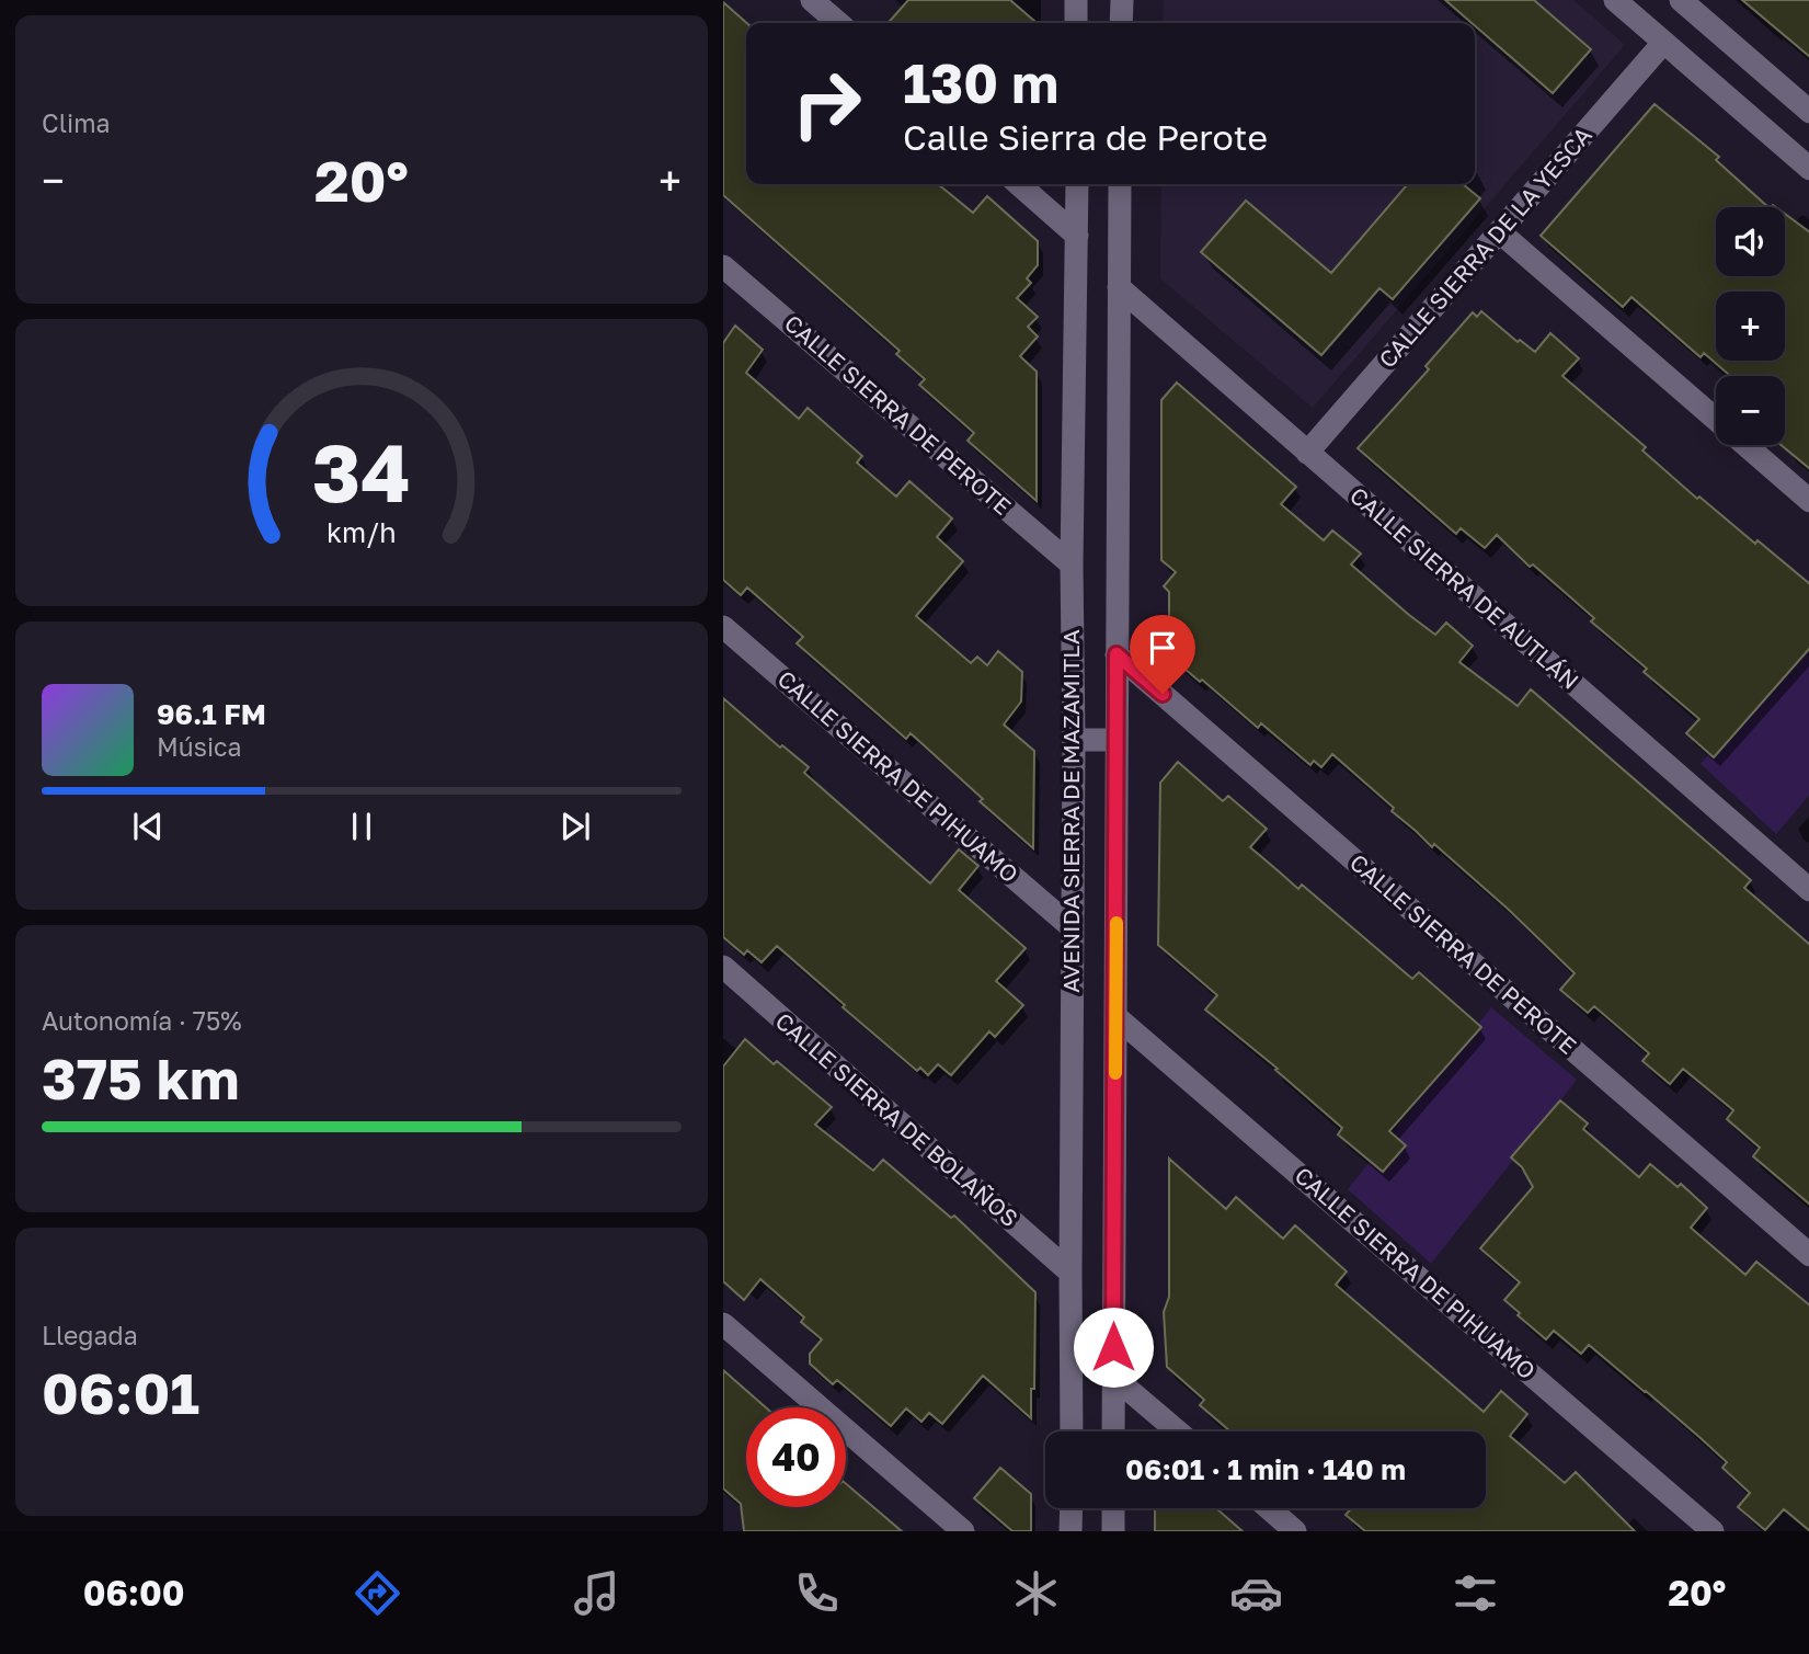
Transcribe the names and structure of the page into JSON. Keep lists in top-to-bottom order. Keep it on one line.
{"streets":{"street":["CALLE SIERRA DE LA YESCA","CALLE SIERRA DE PEROTE","CALLE SIERRA DE AUTLÁN","CALLE SIERRA DE PIHUAMO","AVENIDA SIERRA DE MAZAMITLA","CALLE SIERRA DE BOLAÑOS"]},"crossings":[["CALLE SIERRA DE LA YESCA","CALLE SIERRA DE AUTLÁN"],["CALLE SIERRA DE PEROTE","AVENIDA SIERRA DE MAZAMITLA"],["CALLE SIERRA DE AUTLÁN","AVENIDA SIERRA DE MAZAMITLA"],["CALLE SIERRA DE PIHUAMO","AVENIDA SIERRA DE MAZAMITLA"],["AVENIDA SIERRA DE MAZAMITLA","CALLE SIERRA DE BOLAÑOS"]],"page":{"tile":["Clima",["Autonomía · 75%","375 km"],["Llegada","06:01"]],"turn":["130 m","Calle Sierra de Perote"],"heat":["−","20°","+"],"map_buttons":["+","−"],"song":["96.1 FM","Música"],"limit":"40","trip":"06:01 · 1 min · 140 m","tabs":["06:00","20°"],"gauge":["34","km/h"]}}
